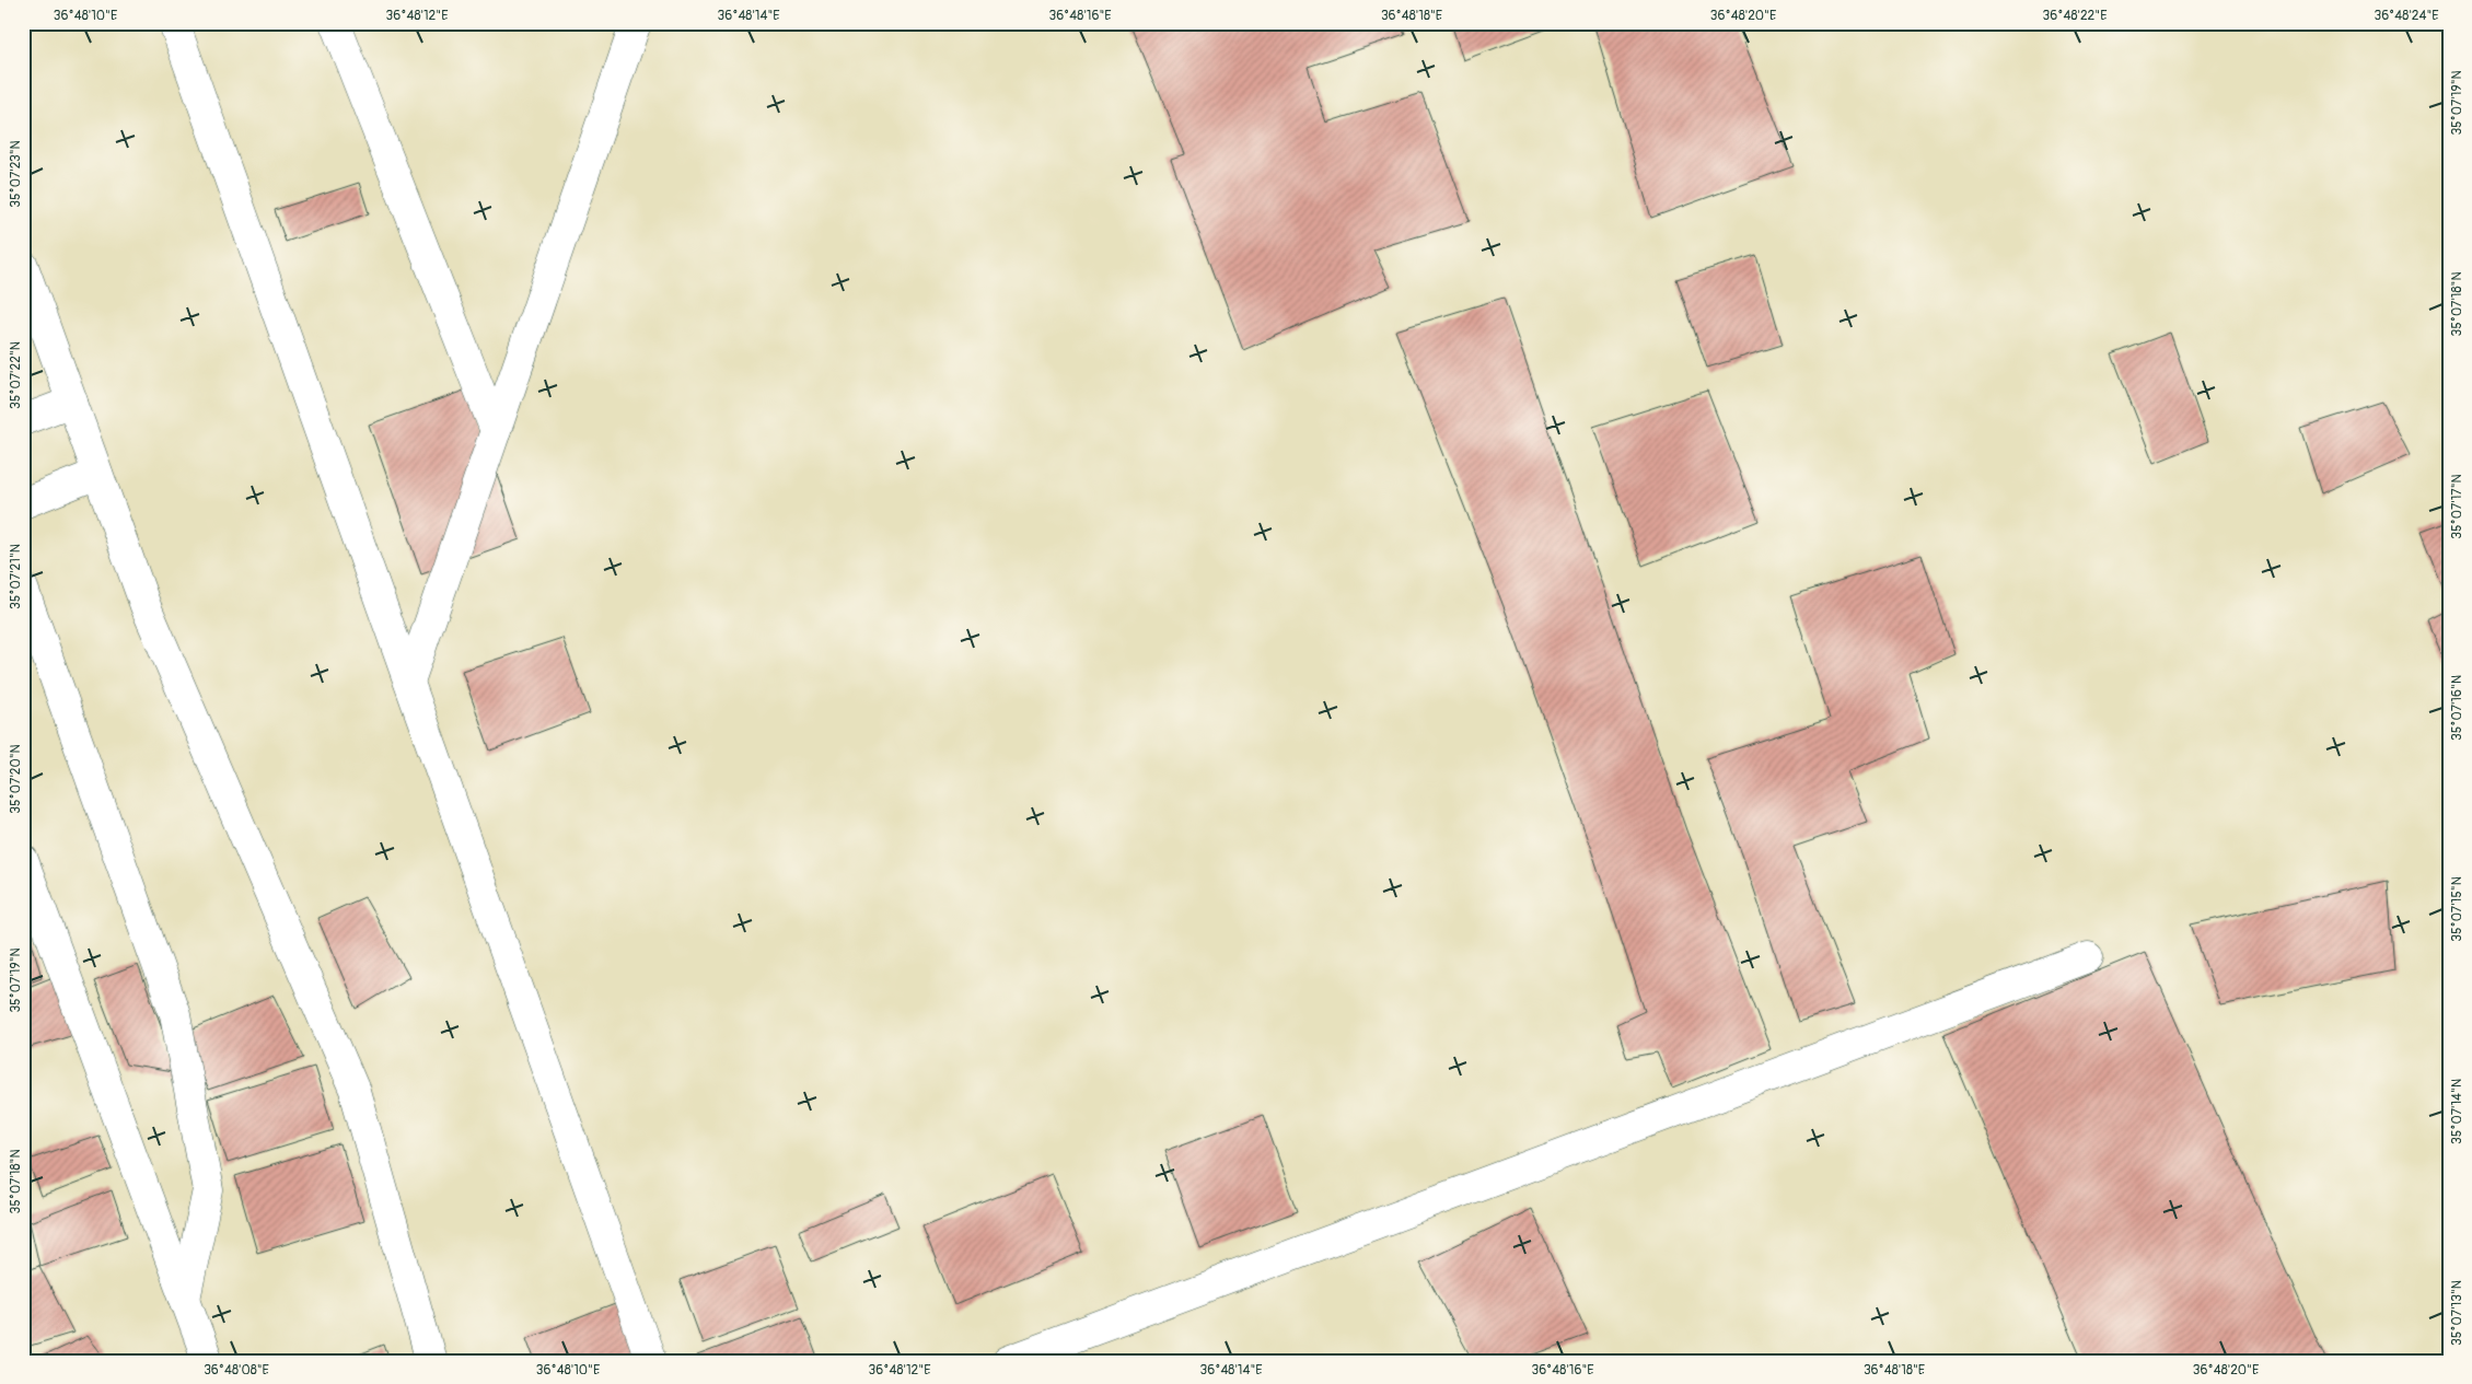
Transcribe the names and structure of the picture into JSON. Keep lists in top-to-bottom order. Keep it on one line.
{"coordinates":["36°48'10\"E","36°48'12\"E","36°48'14\"E","36°48'16\"E","36°48'18\"E","36°48'20\"E","36°48'22\"E","36°48'24\"E","35°07'19\"N","35°07'23\"N","35°07'18\"N","35°07'22\"N","35°07'17\"N","35°07'21\"N","35°07'16\"N","35°07'20\"N","35°07'15\"N","35°07'14\"N","35°07'13\"N","36°48'08\"E"]}
